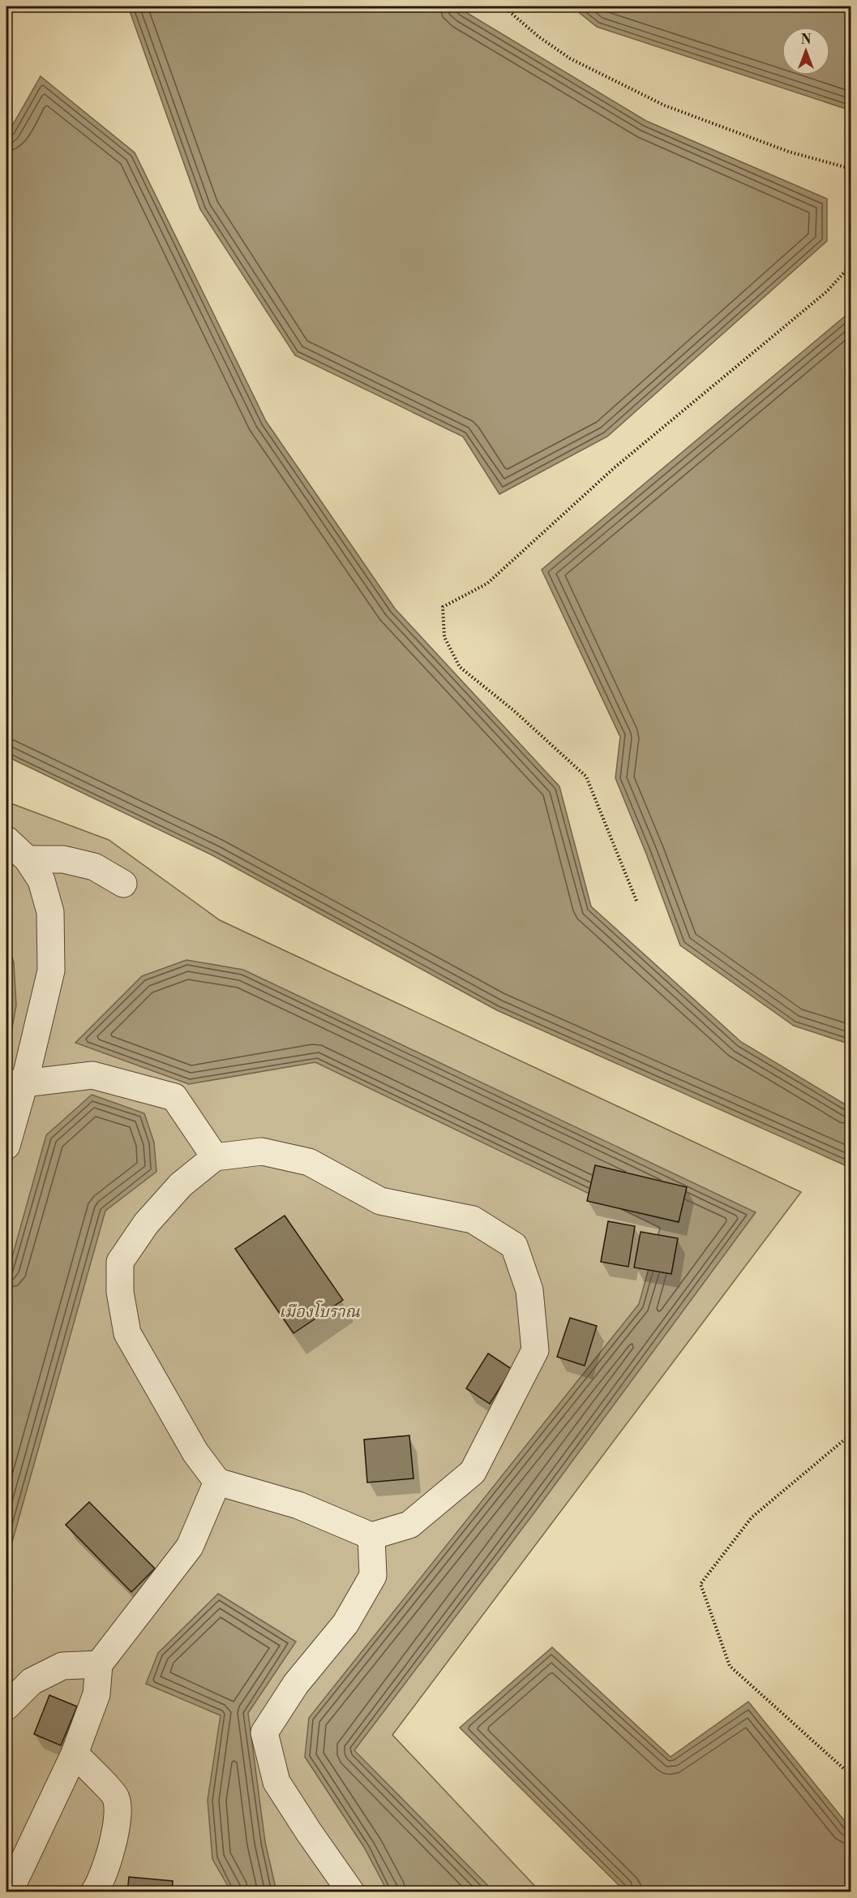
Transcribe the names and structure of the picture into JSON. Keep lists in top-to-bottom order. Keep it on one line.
{"parks":["เมืองโบราณ"],"north":"top"}
